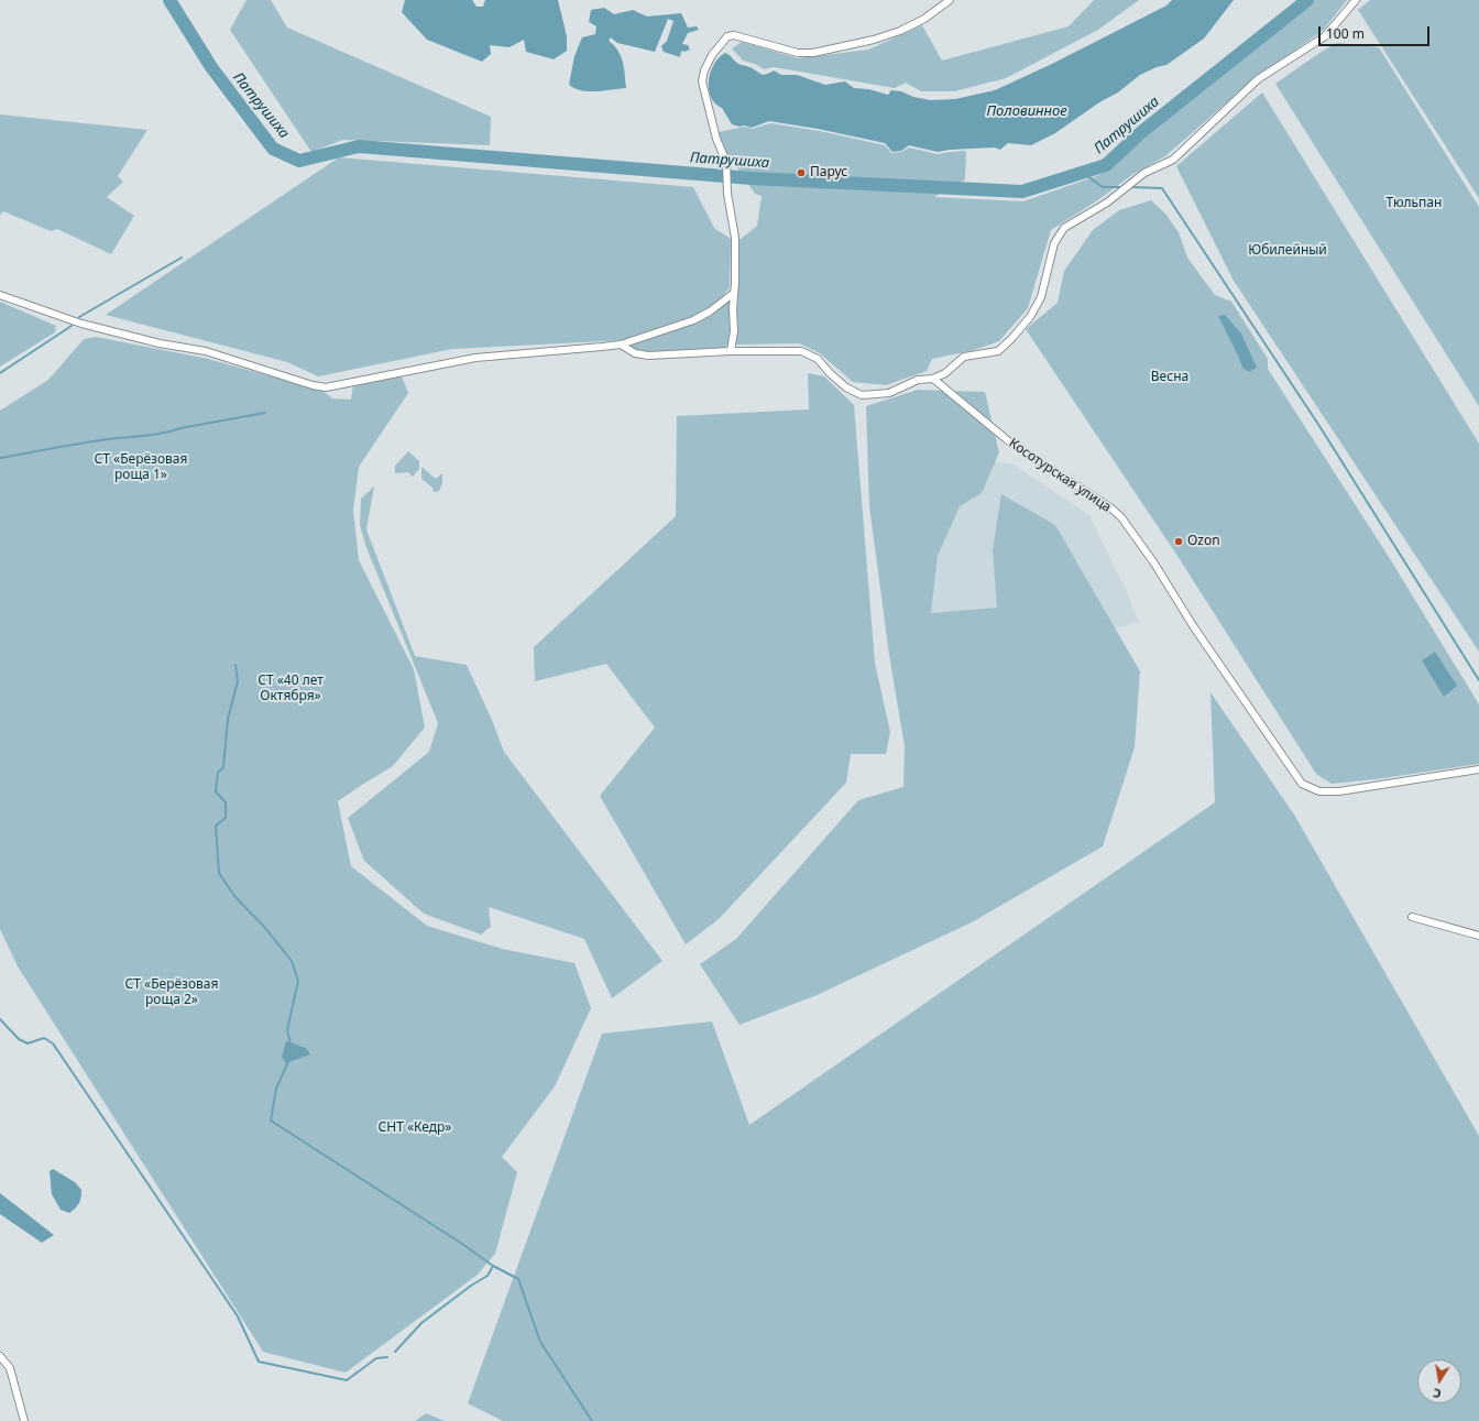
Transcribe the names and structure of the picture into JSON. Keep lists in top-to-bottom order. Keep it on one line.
{"streets":{"street":["Косотурская улица"]},"water":["Патрушиха","Половинное"],"parks":["Тюльпан","Юбилейный","Весна","СТ «Берёзовая роща 1»","СТ «40 лет Октября»","СТ «Берёзовая роща 2»","СНТ «Кедр»"],"places":["Парус","Ozon"],"scale_bar":"100 m","north":"bottom"}
